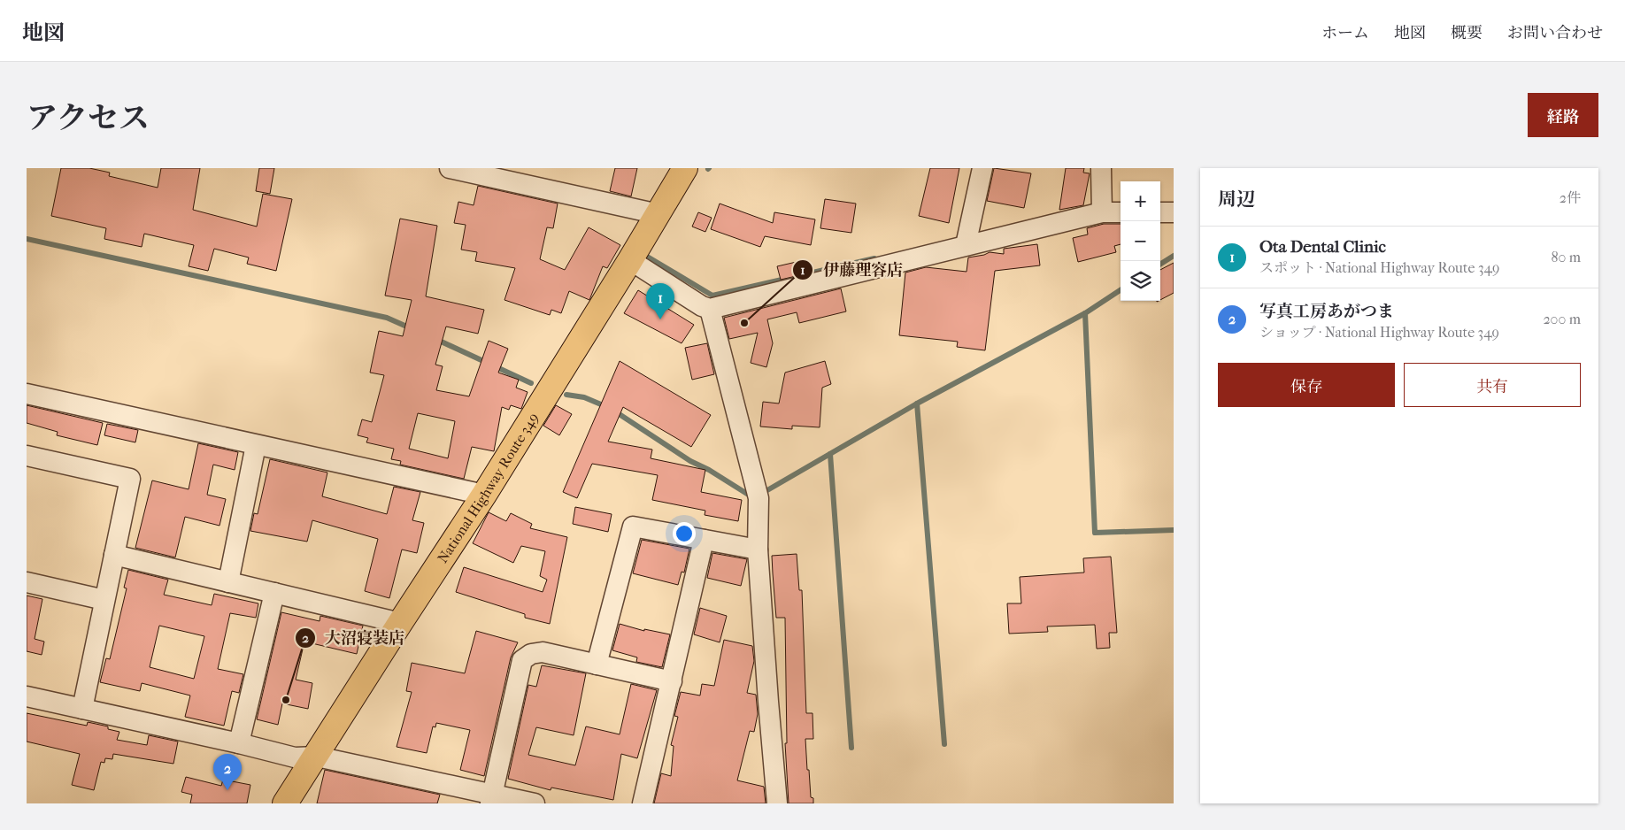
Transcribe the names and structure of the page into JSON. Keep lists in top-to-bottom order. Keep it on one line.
{"streets":{"highway":["National Highway Route 349"]},"places":["伊藤理容店","大沼寝装店"],"page":{"header":"地図","nav":["ホーム","地図","概要","お問い合わせ"],"title":"アクセス","buttons":["経路",["保存","共有"]],"heading":["周辺","2件"],"map_buttons":["+","−"],"list":[{"mark":"1","name":"Ota Dental Clinic","note":"スポット · National Highway Route 349","value":"80 m"},{"mark":"2","name":"写真工房あがつま","note":"ショップ · National Highway Route 349","value":"200 m"}],"pins":["1","2"]}}
